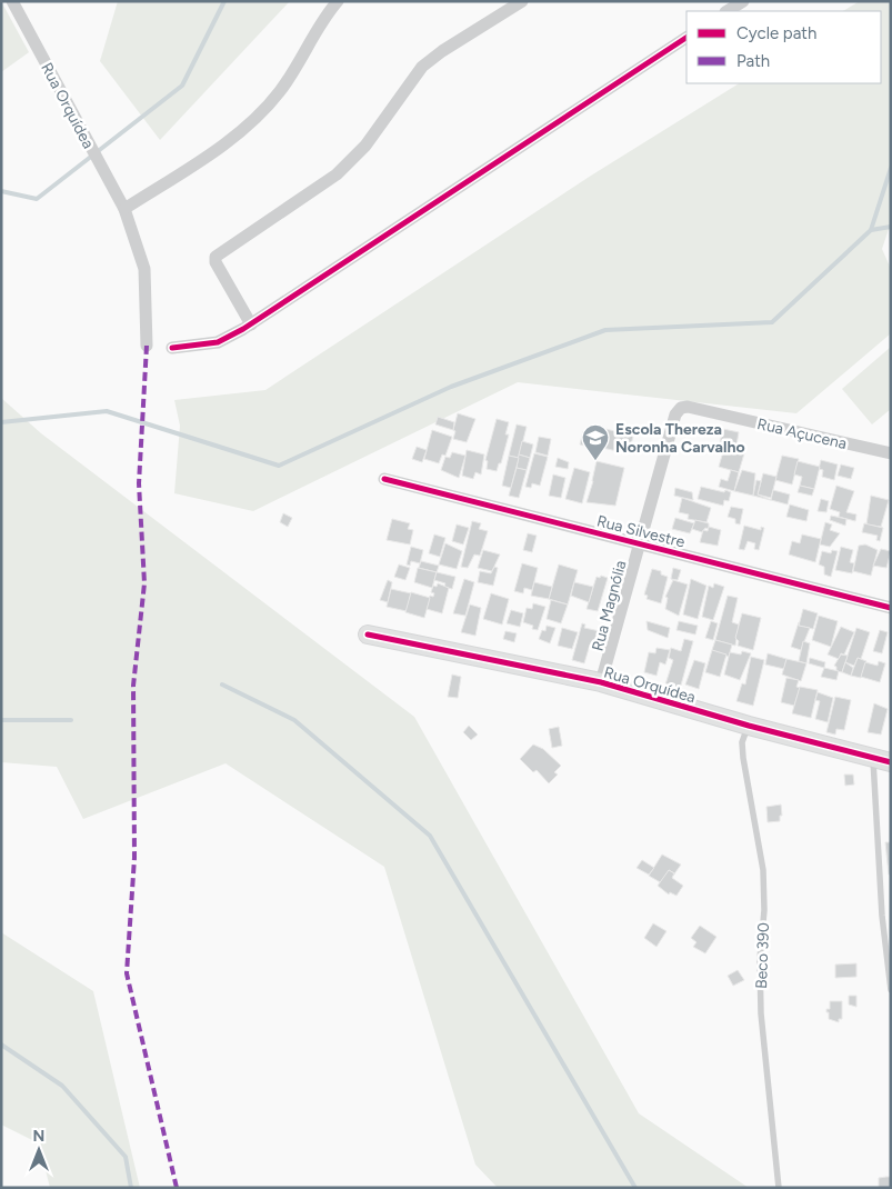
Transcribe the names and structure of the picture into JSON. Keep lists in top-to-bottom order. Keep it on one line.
{"streets":{"street":["Rua Orquídea","Rua Açucena","Rua Silvestre","Rua Magnólia"],"lane":["Beco 390"]},"crossings":[["Rua Orquídea","Rua Magnólia"],["Rua Orquídea","Beco 390"],["Rua Açucena","Rua Magnólia"],["Rua Silvestre","Rua Magnólia"]],"places":{"school or university":["Escola Thereza Noronha Carvalho"]},"legend":["Cycle path","Path"],"north":"top"}
